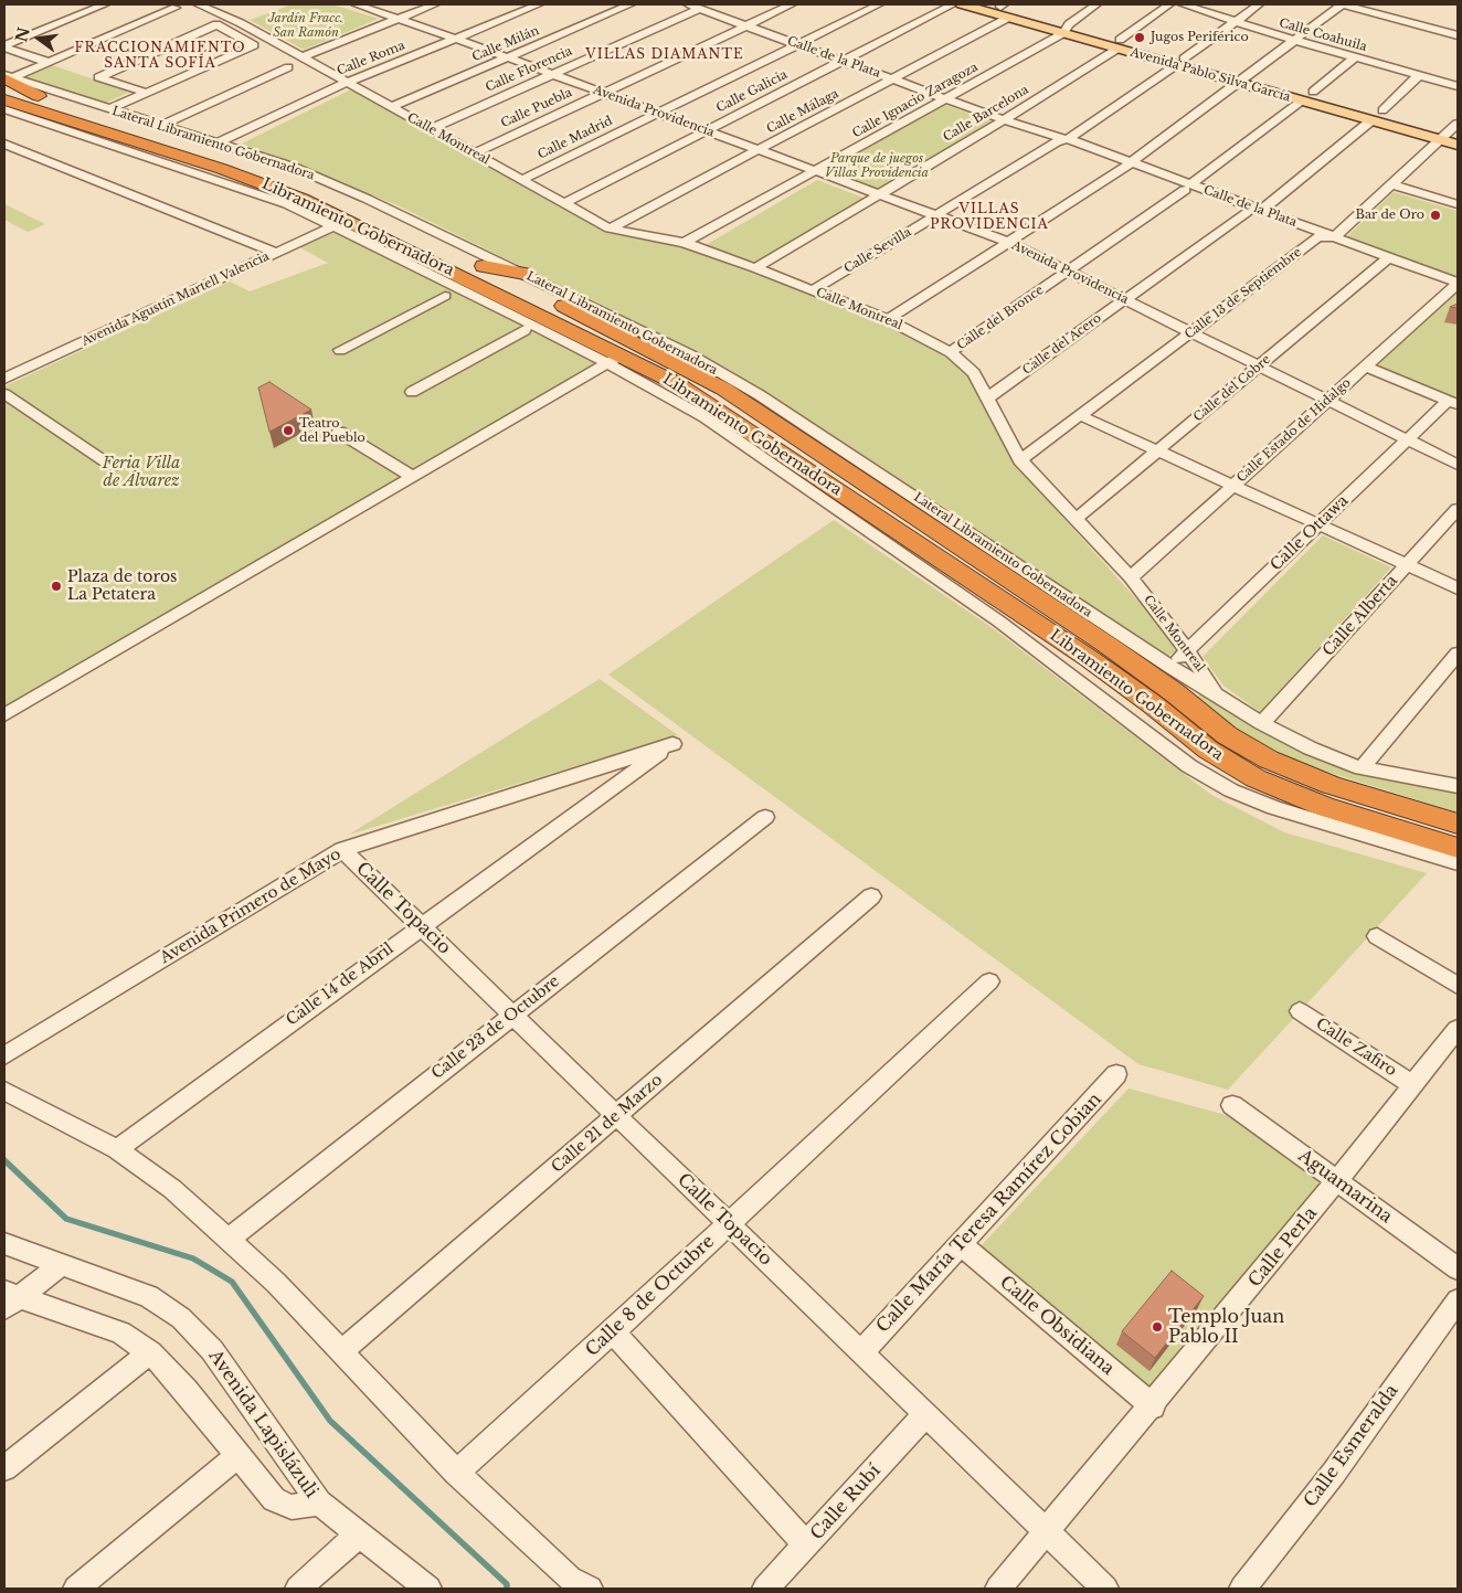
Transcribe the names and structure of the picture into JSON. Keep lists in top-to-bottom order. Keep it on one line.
{"streets":{"highway":["Libramiento Gobernadora"],"main road":["Avenida Pablo Silva García"],"street":["Calle Coahuila","Calle Milán","Calle de la Plata","Calle Roma","Calle Florencia","Calle Galicia","Calle Ignacio Zaragoza","Calle Puebla","Avenida Providencia","Calle Málaga","Calle Barcelona","Calle Madrid","Calle Montreal","Lateral Libramiento Gobernadora","Calle Sevilla","Calle 13 de Septiembre","Avenida Agustín Martell Valencia","Calle del Bronce","Calle del Acero","Calle del Cobre","Calle Estado de Hidalgo","Calle Ottawa","Calle Alberta","Avenida Primero de Mayo","Calle Topacio","Calle 14 de Abril","Calle 23 de Octubre","Calle Zafiro","Calle 21 de Marzo","Aguamarina","Calle María Teresa Ramírez Cobian","Calle Perla","Calle 8 de Octubre","Calle Obsidiana","Avenida Lapislázuli","Calle Esmeralda","Calle Rubí"]},"crossings":[["Calle Coahuila","Calle Sevilla"],["Calle Coahuila","Calle del Bronce"],["Calle Milán","Avenida Providencia"],["Calle Milán","Calle Montreal"],["Calle de la Plata","Calle Florencia"],["Calle de la Plata","Calle Galicia"],["Calle de la Plata","Calle Ignacio Zaragoza"],["Calle de la Plata","Calle Puebla"],["Calle de la Plata","Calle Málaga"],["Calle de la Plata","Calle Barcelona"],["Calle de la Plata","Calle Madrid"],["Calle de la Plata","Calle Sevilla"],["Calle de la Plata","Calle 13 de Septiembre"],["Calle de la Plata","Calle del Bronce"],["Calle de la Plata","Calle del Acero"],["Calle de la Plata","Calle del Cobre"],["Calle de la Plata","Calle Estado de Hidalgo"],["Calle Roma","Avenida Providencia"],["Calle Roma","Calle Montreal"],["Calle Roma","Lateral Libramiento Gobernadora"],["Calle Florencia","Avenida Providencia"],["Calle Florencia","Calle Montreal"],["Avenida Pablo Silva García","Calle Ignacio Zaragoza"],["Avenida Pablo Silva García","Calle Málaga"],["Avenida Pablo Silva García","Calle Barcelona"],["Avenida Pablo Silva García","Calle Sevilla"],["Avenida Pablo Silva García","Calle del Bronce"],["Calle Galicia","Avenida Providencia"],["Calle Galicia","Calle Montreal"],["Calle Ignacio Zaragoza","Avenida Providencia"],["Calle Ignacio Zaragoza","Calle Montreal"],["Calle Puebla","Avenida Providencia"],["Calle Puebla","Calle Montreal"],["Avenida Providencia","Calle Málaga"],["Avenida Providencia","Calle Barcelona"],["Avenida Providencia","Calle Madrid"],["Avenida Providencia","Calle Sevilla"],["Avenida Providencia","Calle 13 de Septiembre"],["Avenida Providencia","Calle del Bronce"],["Avenida Providencia","Calle del Acero"],["Avenida Providencia","Calle del Cobre"],["Avenida Providencia","Calle Estado de Hidalgo"],["Avenida Providencia","Calle Ottawa"],["Calle Málaga","Calle Montreal"],["Calle Barcelona","Calle Montreal"],["Calle Madrid","Calle Montreal"],["Calle Montreal","Lateral Libramiento Gobernadora"],["Calle Montreal","Calle Sevilla"],["Calle Montreal","Calle 13 de Septiembre"],["Calle Montreal","Calle del Bronce"],["Calle Montreal","Calle del Acero"],["Calle Montreal","Calle del Cobre"],["Calle Montreal","Calle Estado de Hidalgo"],["Calle Montreal","Calle Ottawa"],["Calle Montreal","Calle Alberta"],["Lateral Libramiento Gobernadora","Libramiento Gobernadora"],["Lateral Libramiento Gobernadora","Calle Ottawa"],["Libramiento Gobernadora","Avenida Agustín Martell Valencia"],["Avenida Primero de Mayo","Calle Topacio"],["Avenida Primero de Mayo","Calle 14 de Abril"],["Calle Topacio","Calle 14 de Abril"],["Calle Topacio","Calle 23 de Octubre"],["Calle Topacio","Calle 21 de Marzo"],["Calle Topacio","Calle María Teresa Ramírez Cobian"],["Calle Topacio","Calle Perla"],["Calle Topacio","Calle 8 de Octubre"],["Calle Topacio","Calle Rubí"],["Calle Zafiro","Calle Perla"],["Aguamarina","Calle Perla"],["Calle María Teresa Ramírez Cobian","Calle Obsidiana"],["Calle Perla","Calle Obsidiana"]],"districts":["FRACCIONAMIENTO SANTA SOFÍA","VILLAS DIAMANTE","VILLAS PROVIDENCIA"],"parks":["Jardín Fracc. San Ramón","Parque de juegos Villas Providencia","Feria Villa de Álvarez"],"places":["Jugos Periférico","Bar de Oro","Teatro del Pueblo","Plaza de toros La Petatera","Templo Juan Pablo II"],"north":"left"}
